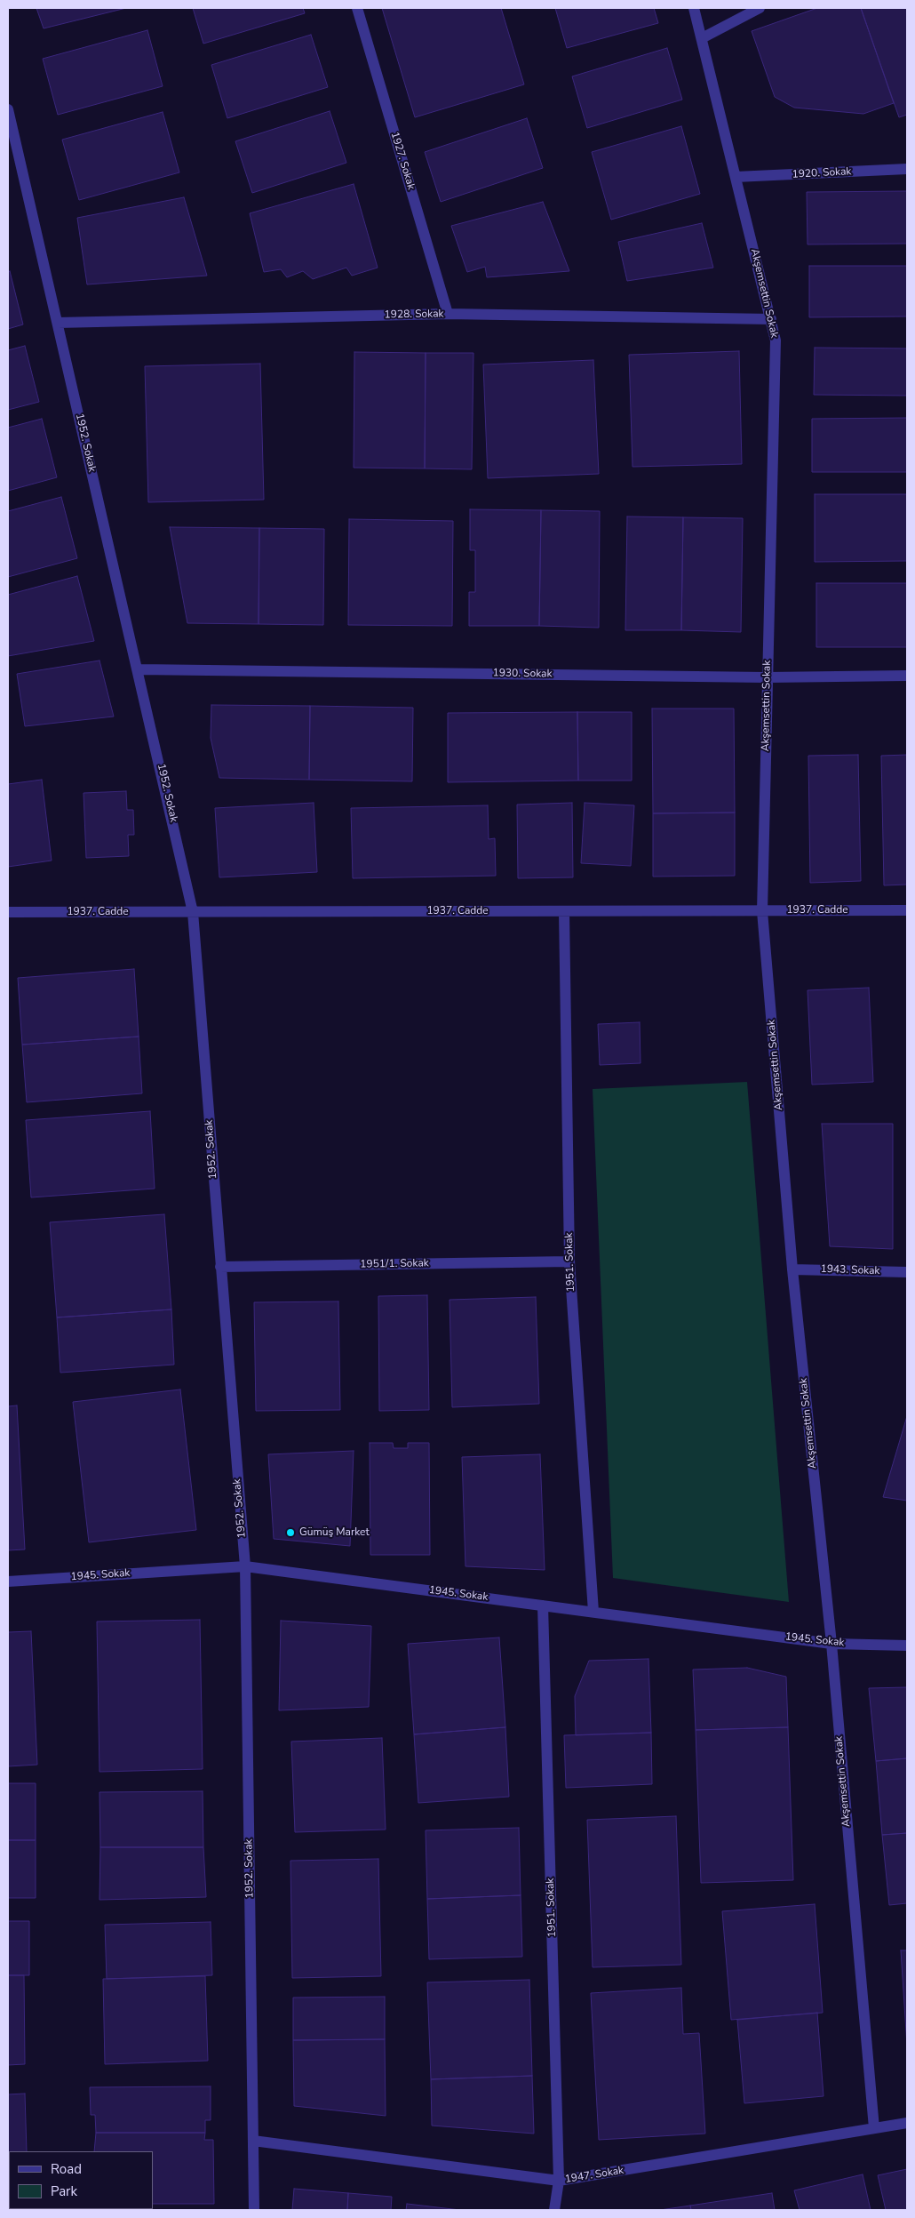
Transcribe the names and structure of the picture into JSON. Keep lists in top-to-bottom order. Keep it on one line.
{"streets":{"street":["1927. Sokak","1920. Sokak","Akşemsettin Sokak","1928. Sokak","1952. Sokak","1930. Sokak","1937. Cadde","1951. Sokak","1951/1. Sokak","1943. Sokak","1945. Sokak","1947. Sokak"]},"crossings":[["1927. Sokak","1928. Sokak"],["1920. Sokak","Akşemsettin Sokak"],["Akşemsettin Sokak","1928. Sokak"],["Akşemsettin Sokak","1930. Sokak"],["Akşemsettin Sokak","1937. Cadde"],["Akşemsettin Sokak","1943. Sokak"],["Akşemsettin Sokak","1945. Sokak"],["Akşemsettin Sokak","1947. Sokak"],["1928. Sokak","1952. Sokak"],["1952. Sokak","1930. Sokak"],["1952. Sokak","1937. Cadde"],["1952. Sokak","1951/1. Sokak"],["1952. Sokak","1945. Sokak"],["1952. Sokak","1947. Sokak"],["1937. Cadde","1951. Sokak"],["1951. Sokak","1951/1. Sokak"],["1951. Sokak","1945. Sokak"],["1951. Sokak","1947. Sokak"]],"places":["Gümüş Market"],"legend":["Road","Park"]}
